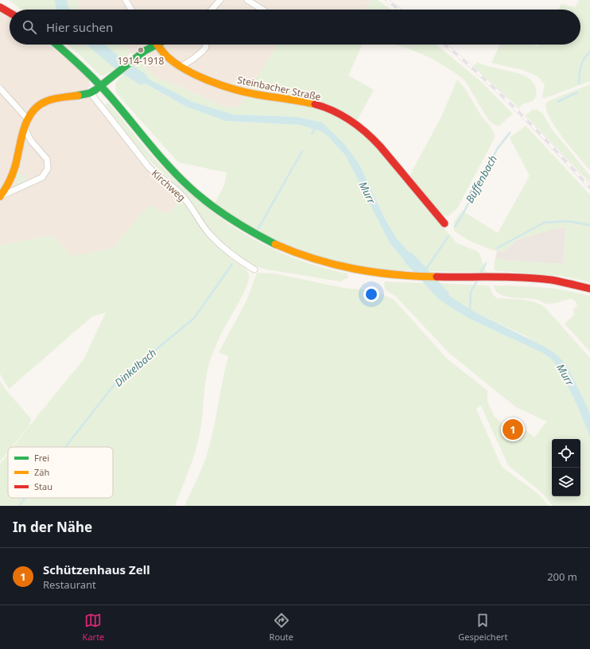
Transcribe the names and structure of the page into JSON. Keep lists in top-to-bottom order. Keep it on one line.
{"streets":{"street":["Steinbacher Straße","Kirchweg"]},"water":["Büffenbach","Murr","Dinkelbach"],"places":["1914-1918"],"legend":["Frei","Zäh","Stau"],"page":{"search":"Hier suchen","pins":"1","heading":"In der Nähe","list":[{"mark":"1","name":"Schützenhaus Zell","note":"Restaurant","value":"200 m"}],"nav":["Karte","Route","Gespeichert"]}}
